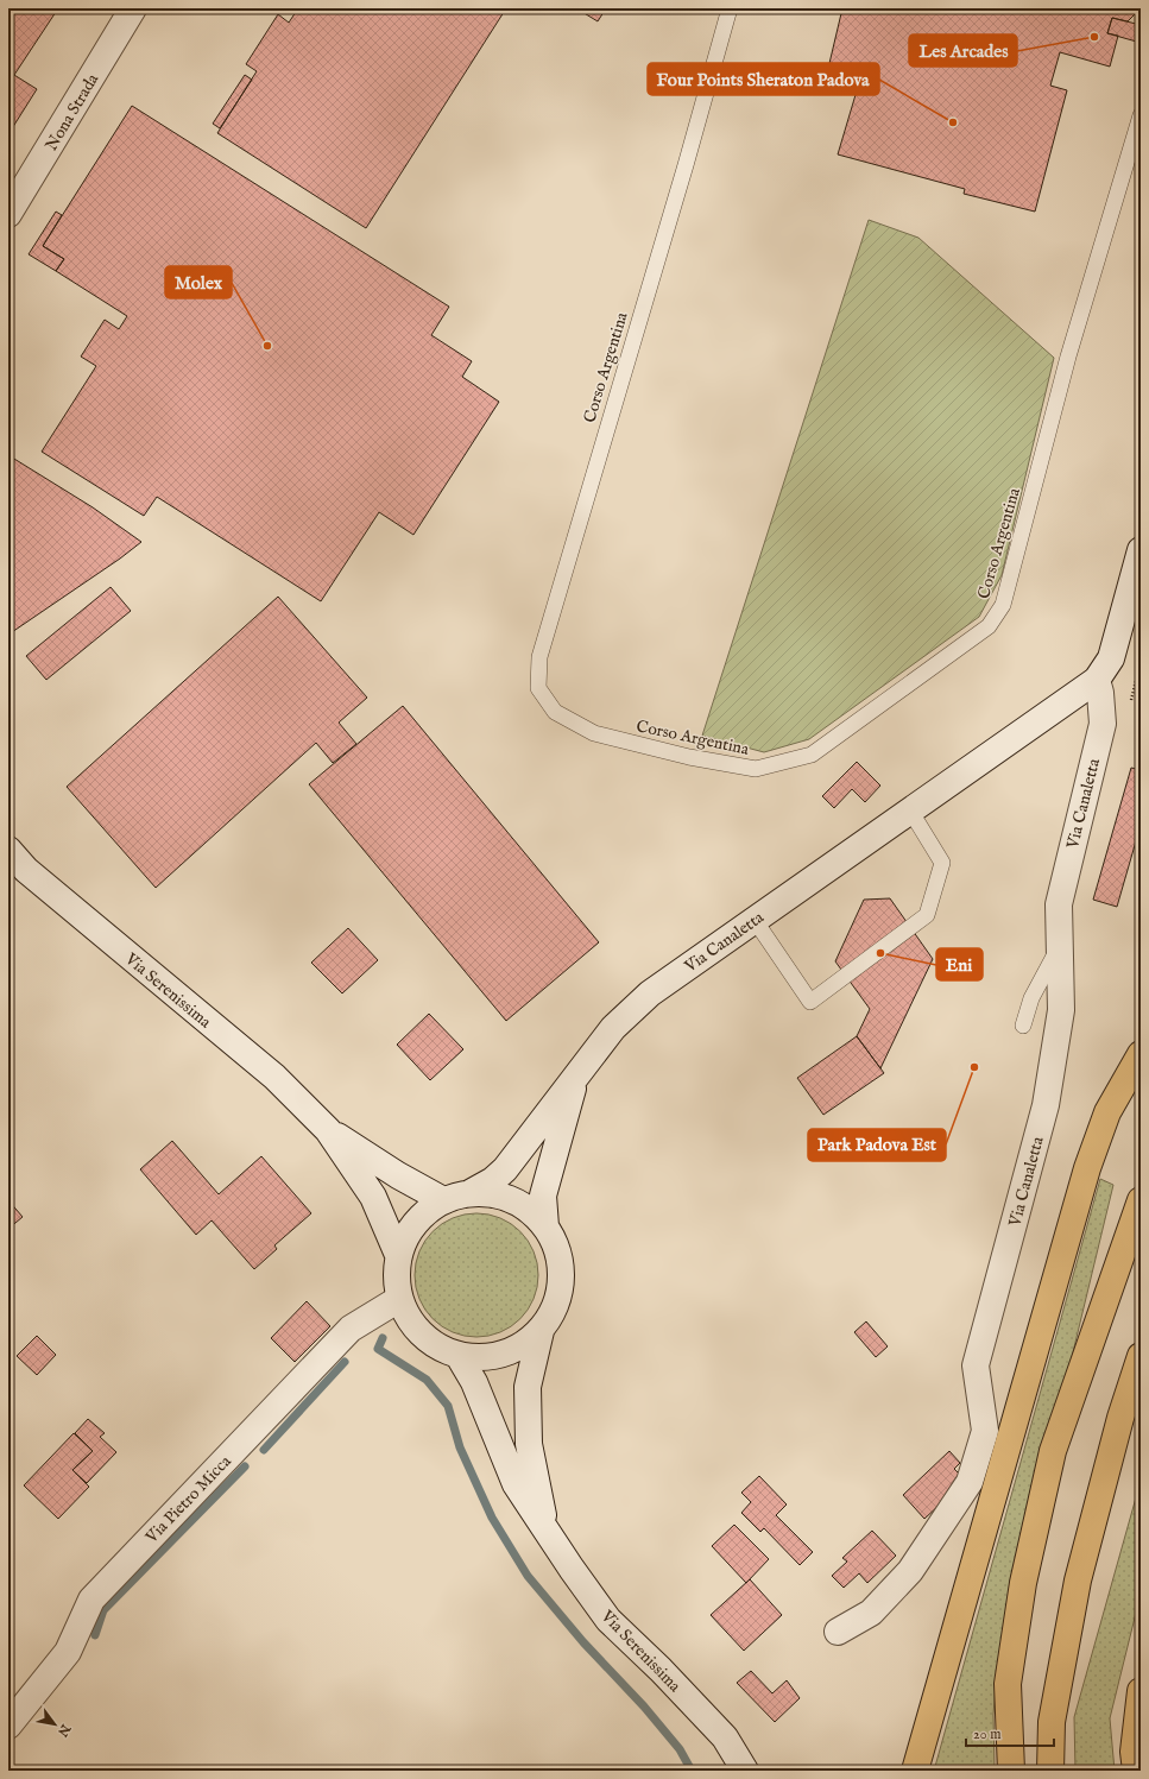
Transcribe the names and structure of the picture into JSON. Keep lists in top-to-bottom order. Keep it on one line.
{"streets":{"street":["Nona Strada","Via Canaletta","Via Serenissima","Via Pietro Micca"],"lane":["Corso Argentina"]},"crossings":[["Via Canaletta","Via Serenissima"],["Via Canaletta","Via Pietro Micca"],["Via Serenissima","Via Pietro Micca"]],"places":["Les Arcades","Four Points Sheraton Padova","Molex","Eni","Park Padova Est"],"scale_bar":"20 m","north":"bottom right"}
